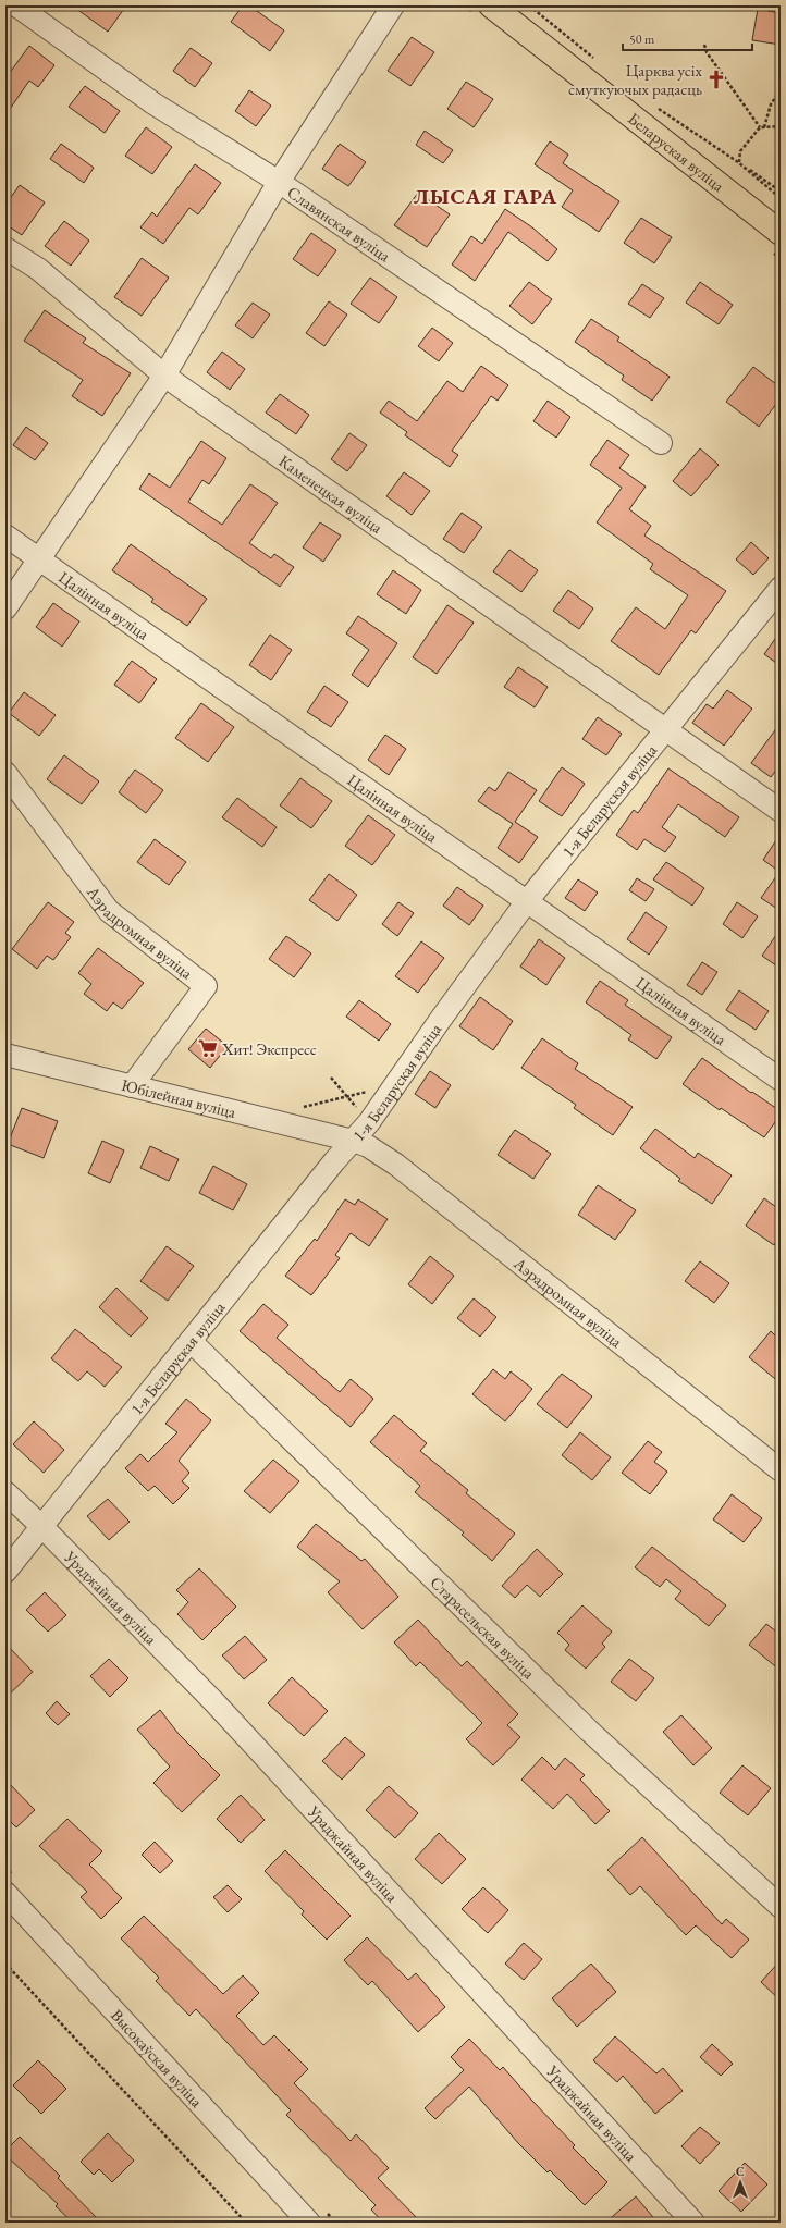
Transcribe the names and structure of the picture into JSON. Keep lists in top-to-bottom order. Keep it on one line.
{"streets":{"main road":["Беларуская вуліца"],"street":["Славянская вуліца","Каменецкая вуліца","Цалінная вуліца","1-я Беларуская вуліца","Аэрадромная вуліца","Юбілейная вуліца","Ураджайная вуліца","Старасельская вуліца","Высокаўская вуліца"]},"crossings":[["Каменецкая вуліца","1-я Беларуская вуліца"],["Цалінная вуліца","1-я Беларуская вуліца"],["1-я Беларуская вуліца","Аэрадромная вуліца"],["1-я Беларуская вуліца","Юбілейная вуліца"],["1-я Беларуская вуліца","Ураджайная вуліца"],["1-я Беларуская вуліца","Старасельская вуліца"],["Аэрадромная вуліца","Юбілейная вуліца"]],"districts":["ЛЫСАЯ ГАРА"],"places":{"church":["Царква усіх смуткуючых радасць"],"supermarket":["Хит! Экспресс"]},"scale_bar":"50 m","north":"top"}
